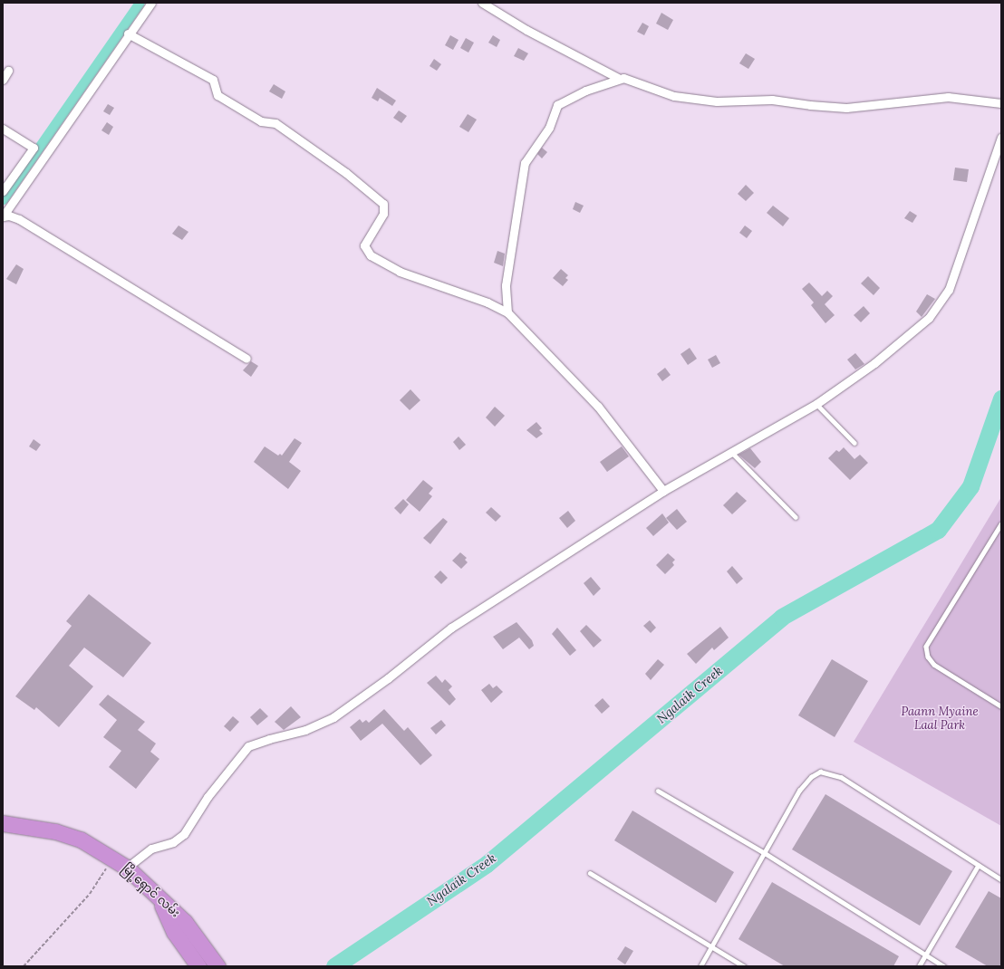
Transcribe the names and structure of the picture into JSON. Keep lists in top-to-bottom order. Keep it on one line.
{"streets":{"highway":["မြို့ရှောင် လမ်း"]},"water":["Ngalaik Creek"],"parks":["Paann Myaine Laal Park"]}
